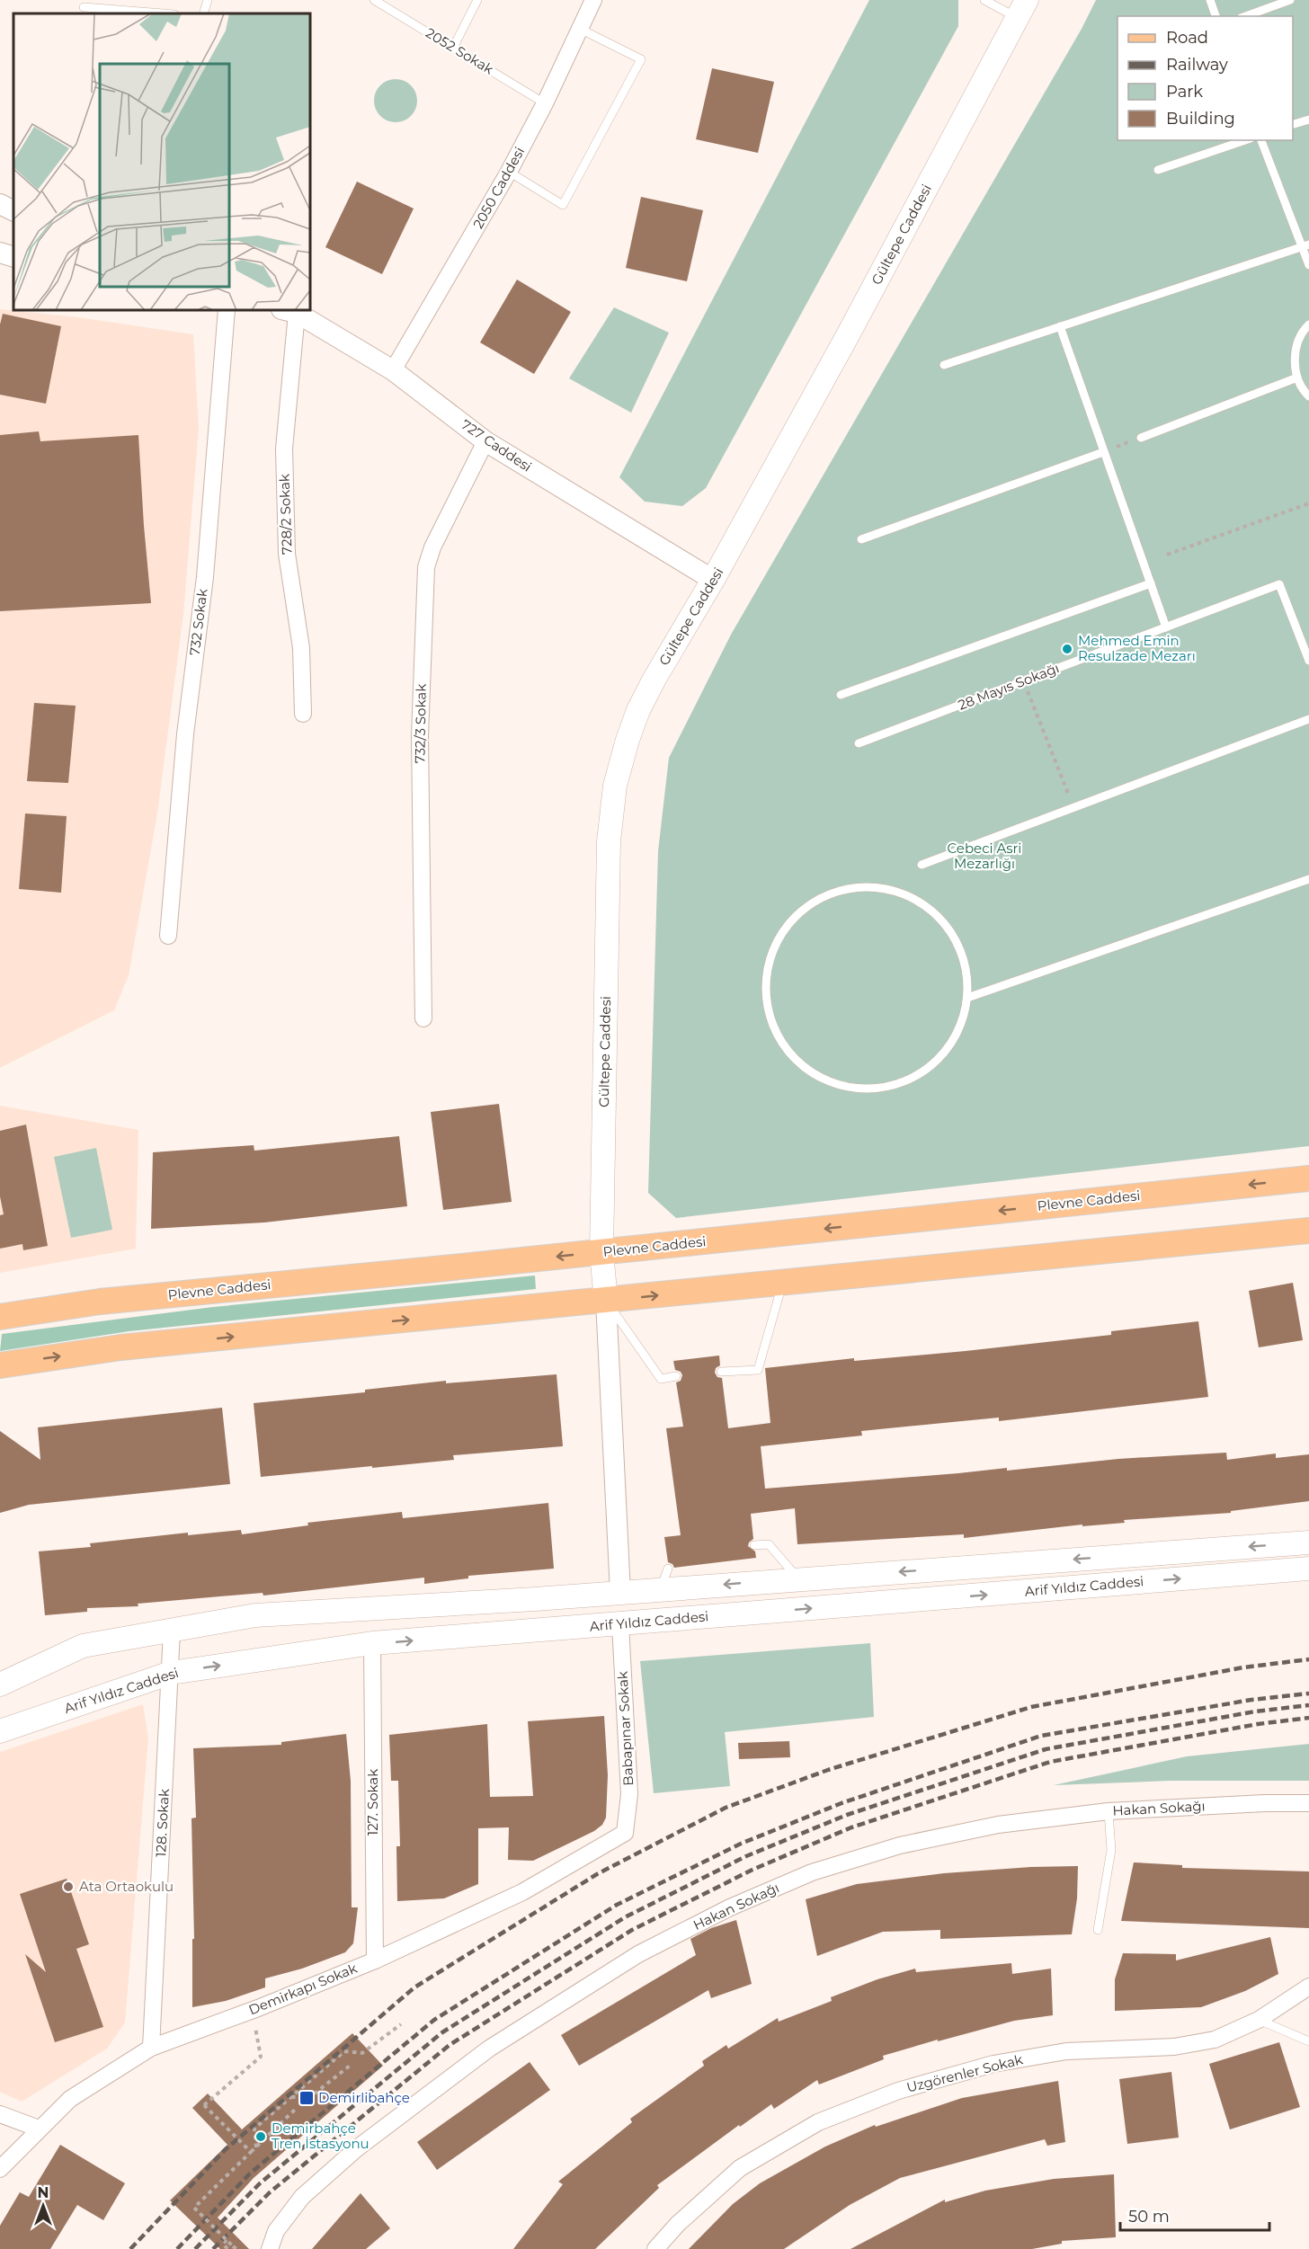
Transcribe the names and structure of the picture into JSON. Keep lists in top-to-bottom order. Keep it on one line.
{"streets":{"main road":["Gültepe Caddesi","Plevne Caddesi","Arif Yıldız Caddesi"],"street":["2050 Caddesi","727 Caddesi","728/2 Sokak","732 Sokak","732/3 Sokak","Babapınar Sokak","127. Sokak","Hakan Sokağı","128. Sokak","Demirkapı Sokak","Uzgörenler Sokak"],"lane":["2052 Sokak","28 Mayıs Sokağı"]},"crossings":[["2052 Sokak","2050 Caddesi"],["2050 Caddesi","727 Caddesi"],["Gültepe Caddesi","727 Caddesi"],["Gültepe Caddesi","Plevne Caddesi"],["727 Caddesi","728/2 Sokak"],["727 Caddesi","732/3 Sokak"],["Arif Yıldız Caddesi","Babapınar Sokak"],["Arif Yıldız Caddesi","127. Sokak"],["Arif Yıldız Caddesi","128. Sokak"],["Babapınar Sokak","Demirkapı Sokak"],["127. Sokak","Demirkapı Sokak"],["128. Sokak","Demirkapı Sokak"]],"parks":["Cebeci Asri Mezarlığı"],"places":{"other":["Mehmed Emin Resulzade Mezarı","Ata Ortaokulu","Demirbahçe Tren İstasyonu"],"transit":["Demirlibahçe"]},"legend":["Road","Railway","Park","Building"],"scale_bar":"50 m","north":"top"}
